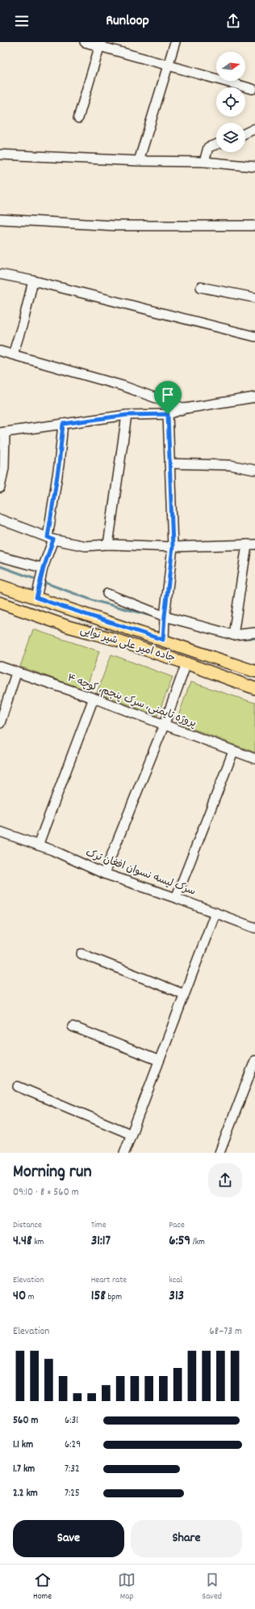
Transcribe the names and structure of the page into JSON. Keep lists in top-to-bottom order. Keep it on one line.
{"streets":{"main road":["جاده امیر علی شیر نوایی"],"street":["پروژه تایمنی، سرک پنجم، کوچه ۴","سرک لیسه نسوان افغان‌ ترک"]},"north":"right","page":{"header":"Runloop","heading":["Morning run","09:10 · 8 × 560 m"],"stats":[["Distance","4.48 km"],["Time","31:17"],["Pace","6:59 /km"],["Elevation","40 m"],["Heart rate","158 bpm"],["kcal","313"]],"chart":["Elevation","68–73 m"],"list":[{"name":"560 m","note":"6:31"},{"name":"1.1 km","note":"6:29"},{"name":"1.7 km","note":"7:32"},{"name":"2.2 km","note":"7:25"}],"buttons":["Save","Share"],"tabs":["Home","Map","Saved"]}}
